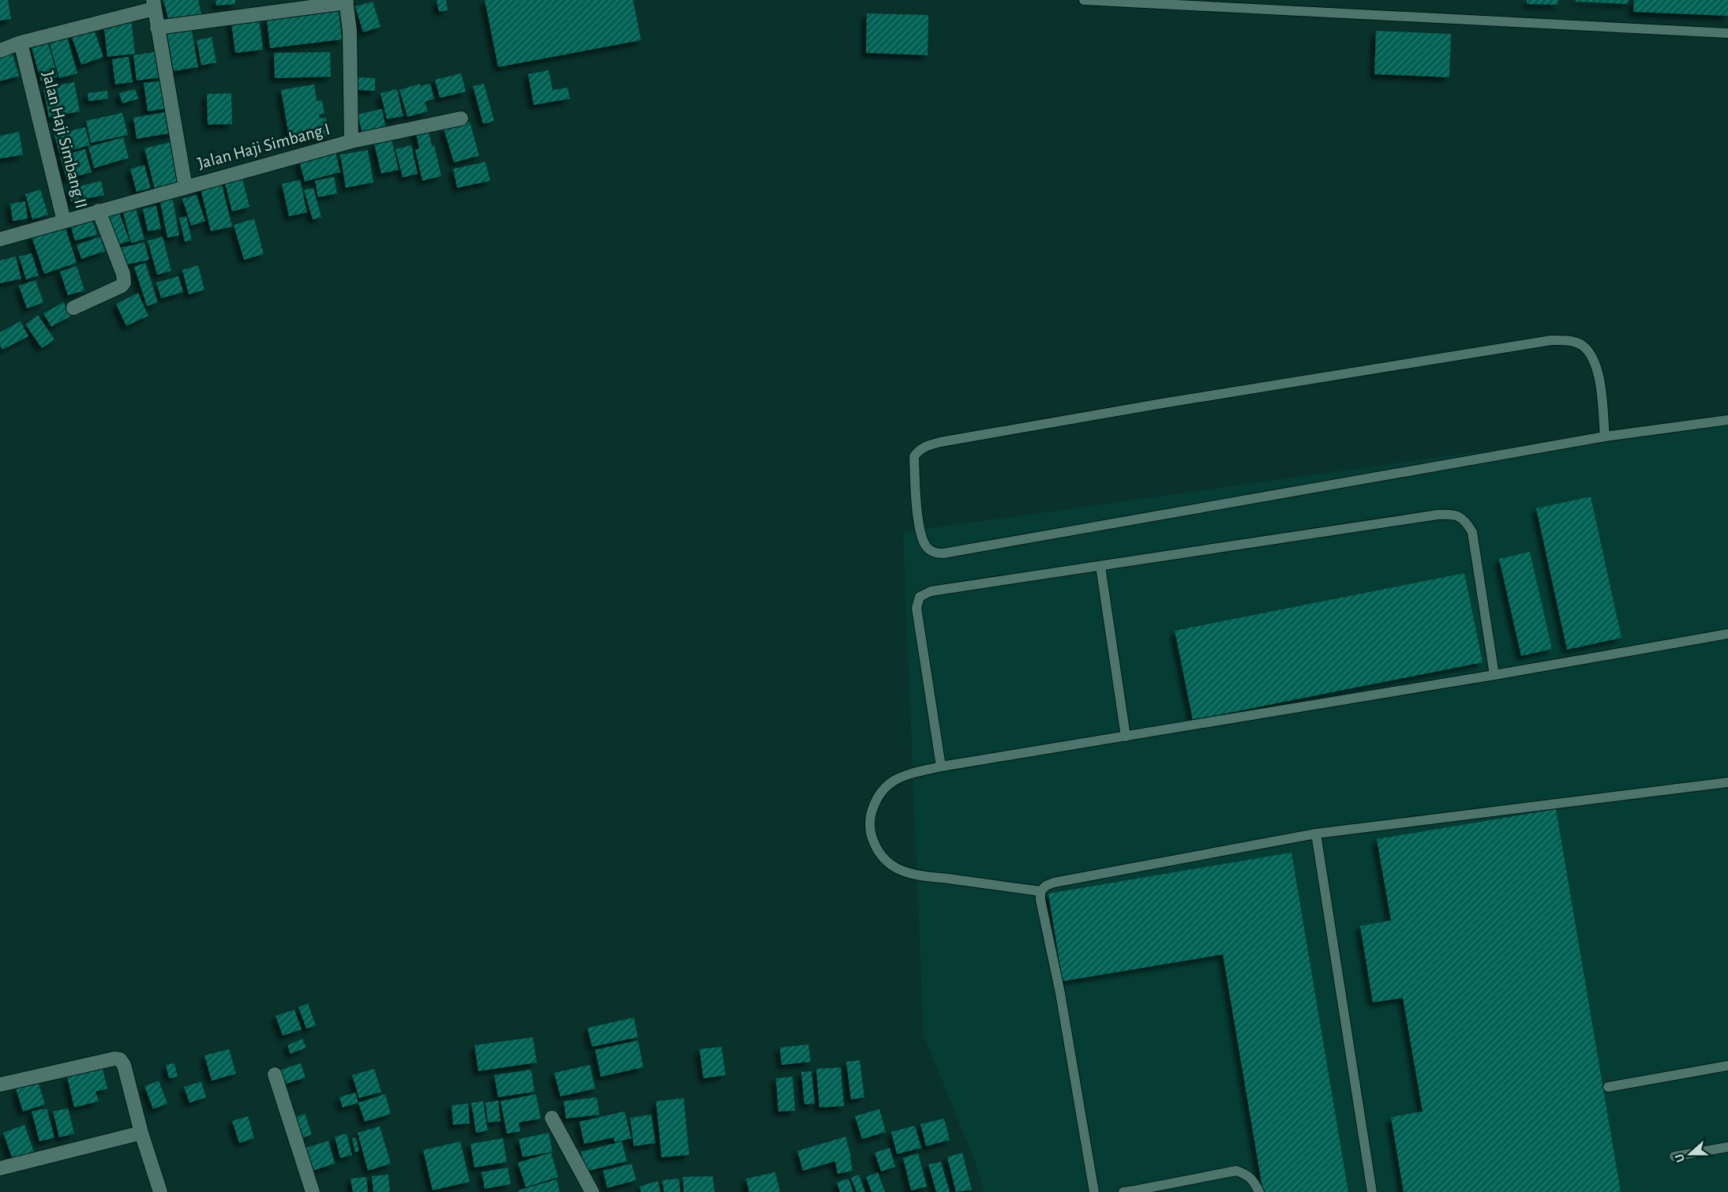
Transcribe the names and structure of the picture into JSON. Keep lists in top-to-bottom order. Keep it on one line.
{"streets":{"street":["Jalan Haji Simbang II","Jalan Haji Simbang I"]},"crossings":[["Jalan Haji Simbang II","Jalan Haji Simbang I"]],"north":"left"}
